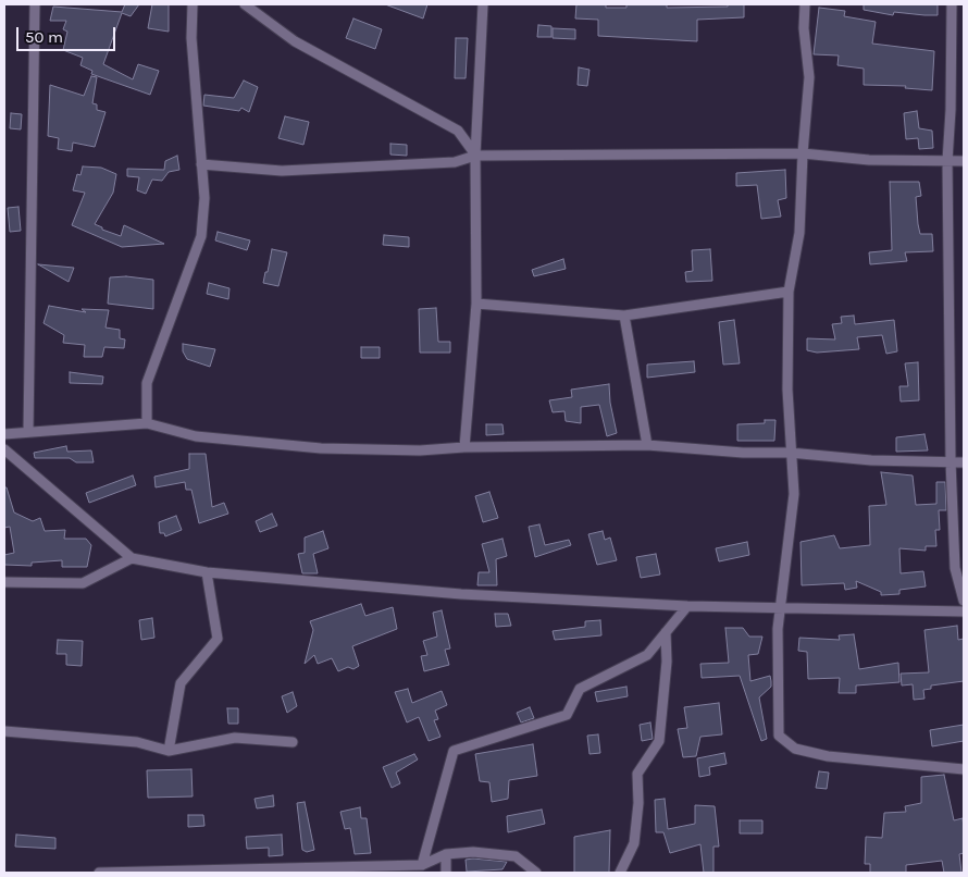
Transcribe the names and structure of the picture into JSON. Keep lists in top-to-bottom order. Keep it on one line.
{"scale_bar":"50 m"}
